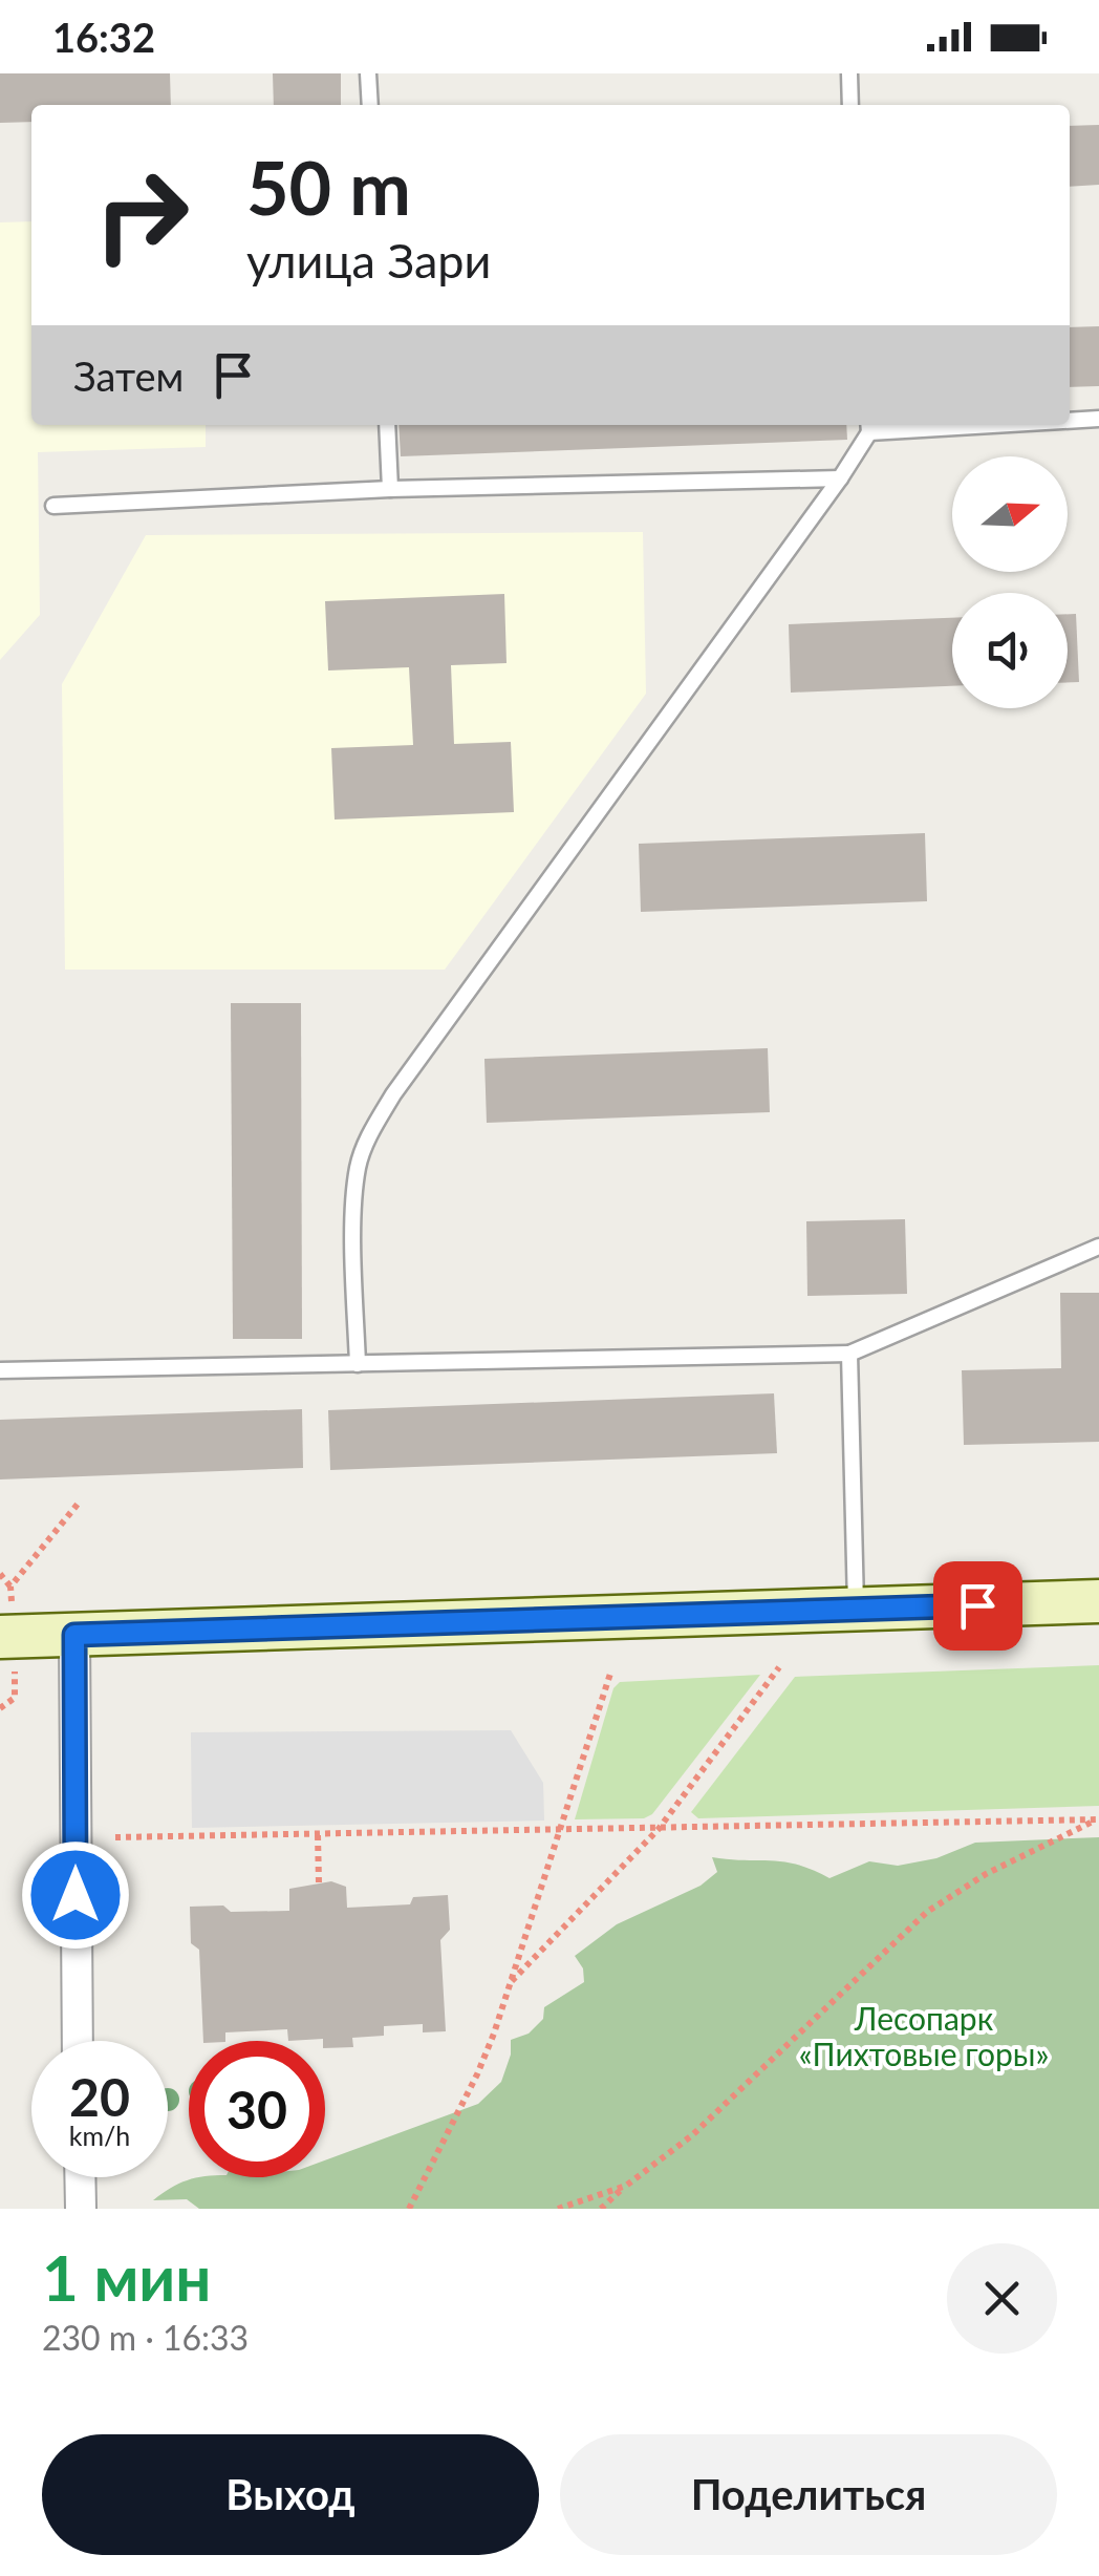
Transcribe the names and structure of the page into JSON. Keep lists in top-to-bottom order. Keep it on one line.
{"parks":["Лесопарк «Пихтовые горы»"],"north":"right","page":{"status":"16:32","turn":["50 m","улица Зари"],"then":"Затем","speed":"20 km/h","limit":"30","heading":["1 мин","230 m · 16:33"],"buttons":["Выход","Поделиться"]}}
